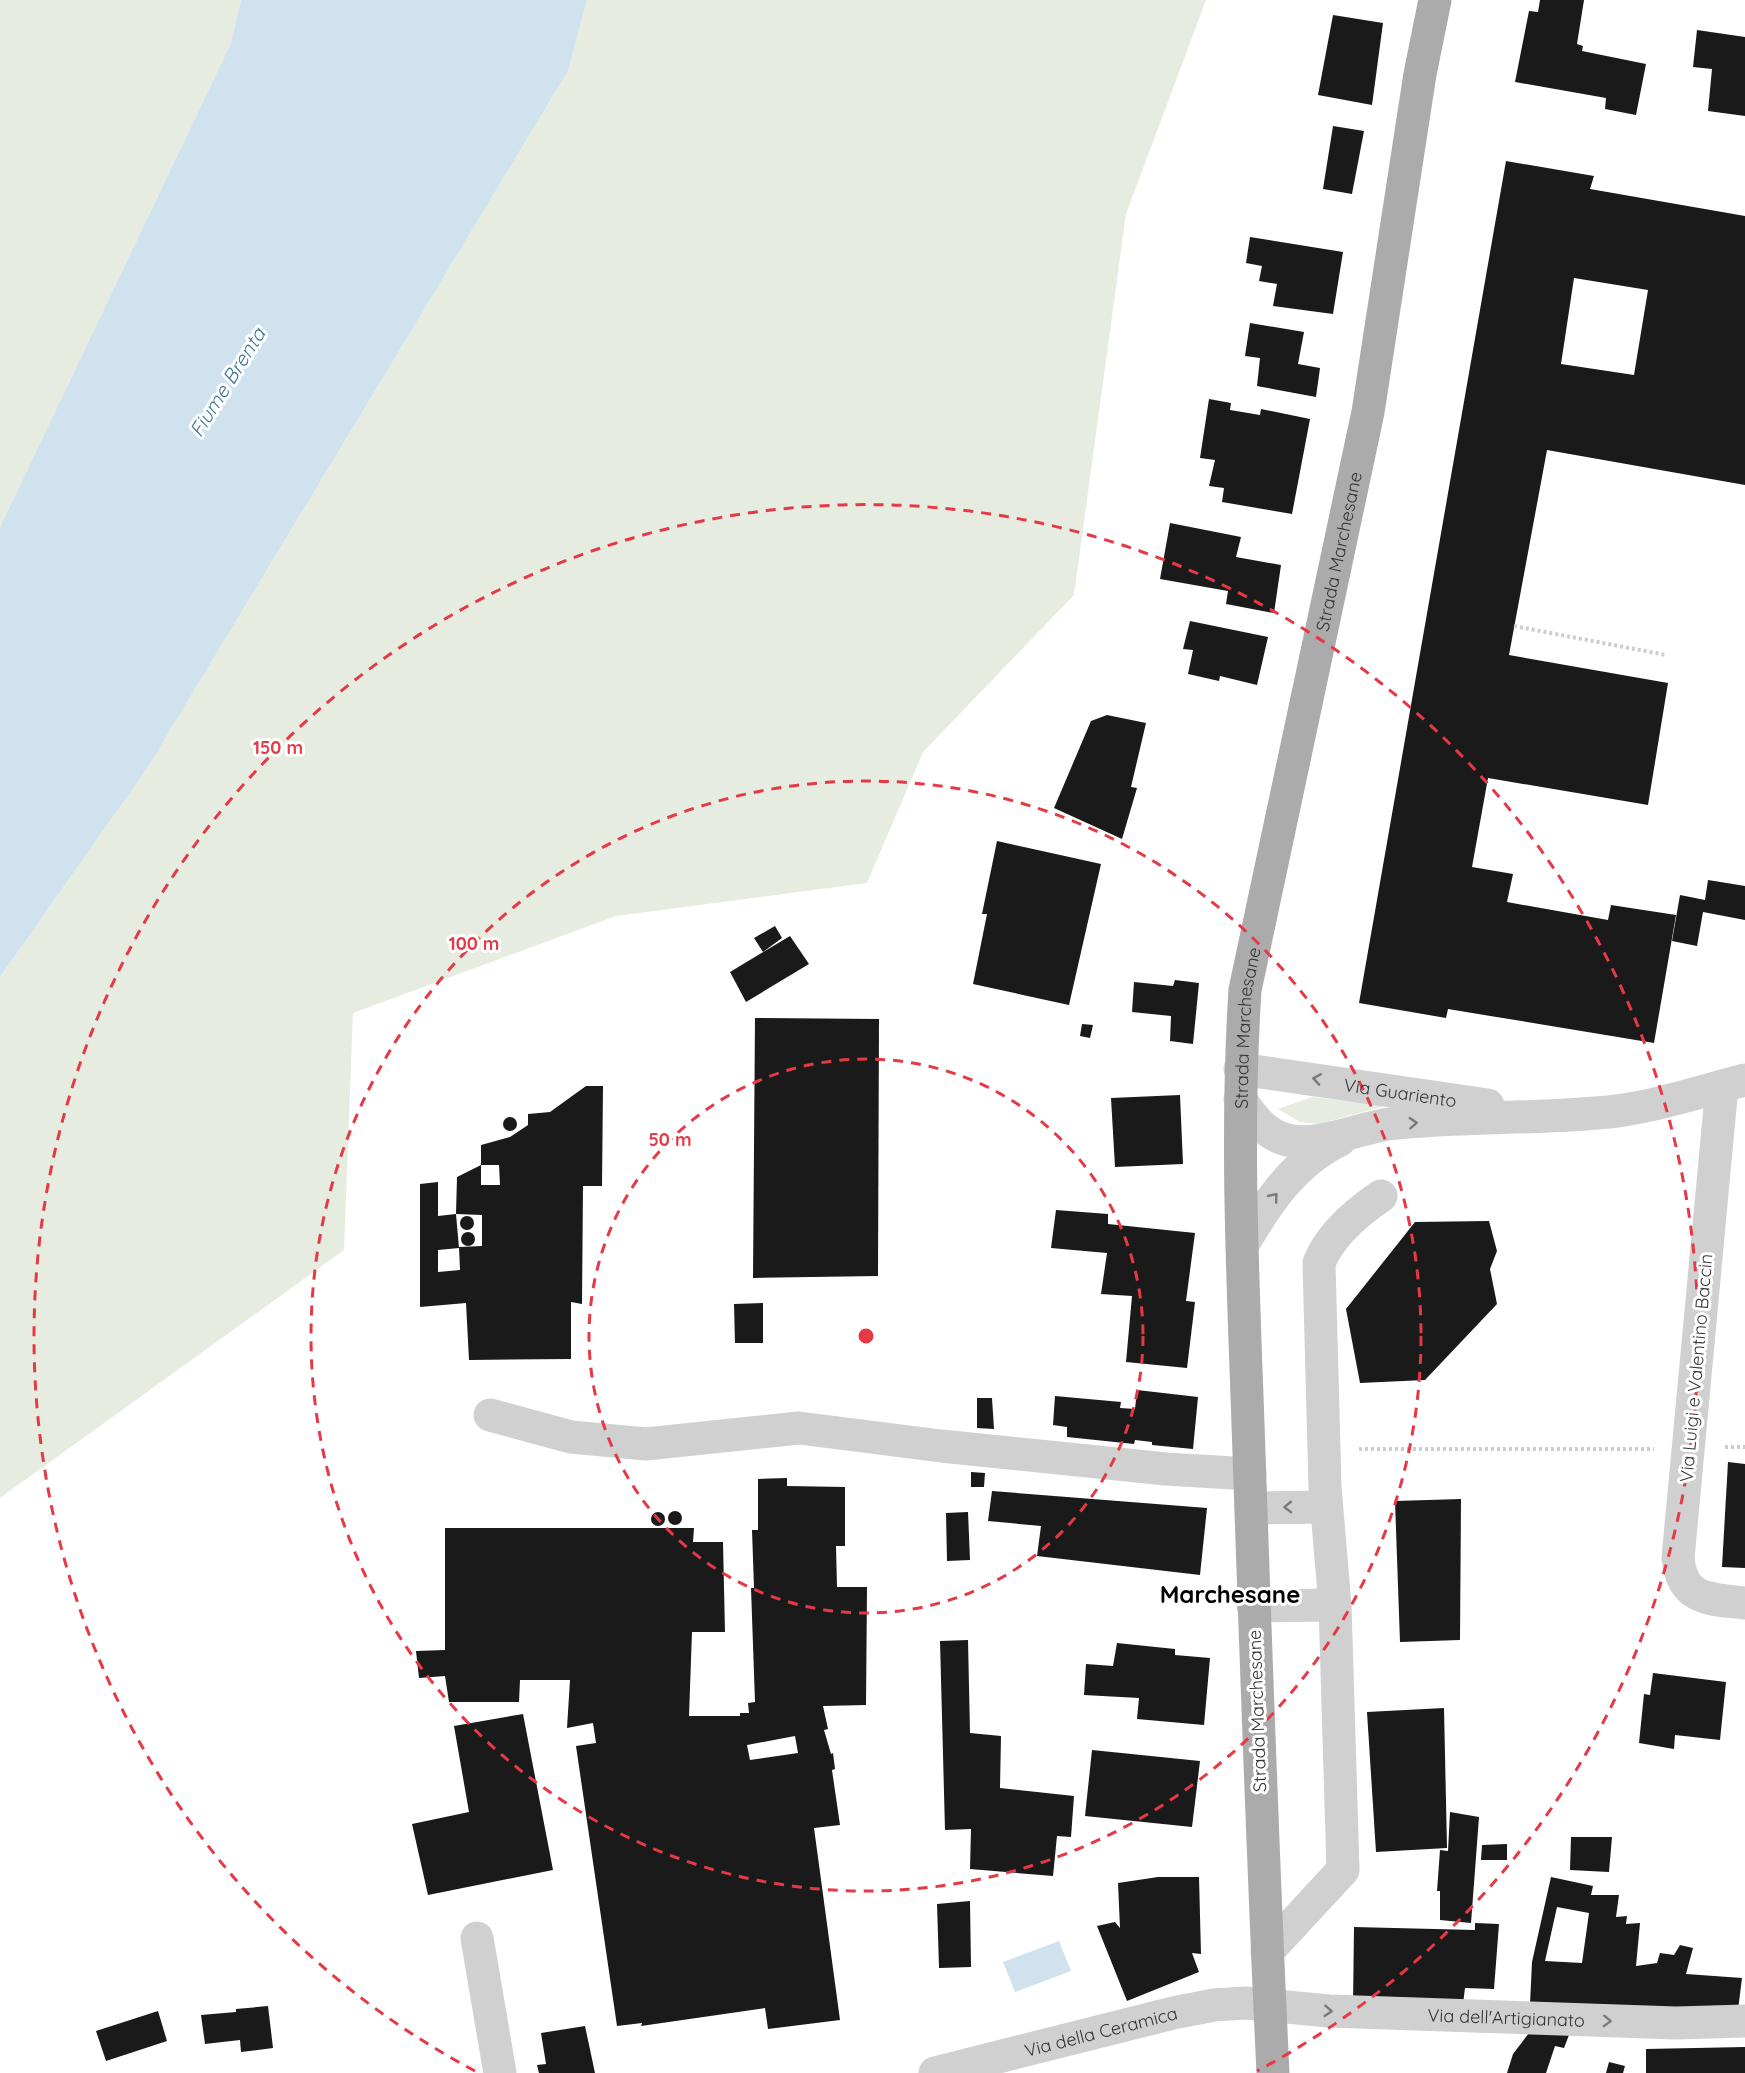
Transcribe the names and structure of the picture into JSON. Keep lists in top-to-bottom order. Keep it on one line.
{"streets":{"main road":["Strada Marchesane"],"street":["Via Guariento","Via Luigi e Valentino Baccin","Via dell'Artigianato","Via della Ceramica"]},"crossings":[["Strada Marchesane","Via Guariento"],["Strada Marchesane","Via dell'Artigianato"],["Strada Marchesane","Via della Ceramica"],["Via Guariento","Via Luigi e Valentino Baccin"],["Via dell'Artigianato","Via della Ceramica"]],"one_way":["Via dell'Artigianato"],"districts":["Marchesane"],"water":["Fiume Brenta"],"rings":["150 m","100 m","50 m"]}
